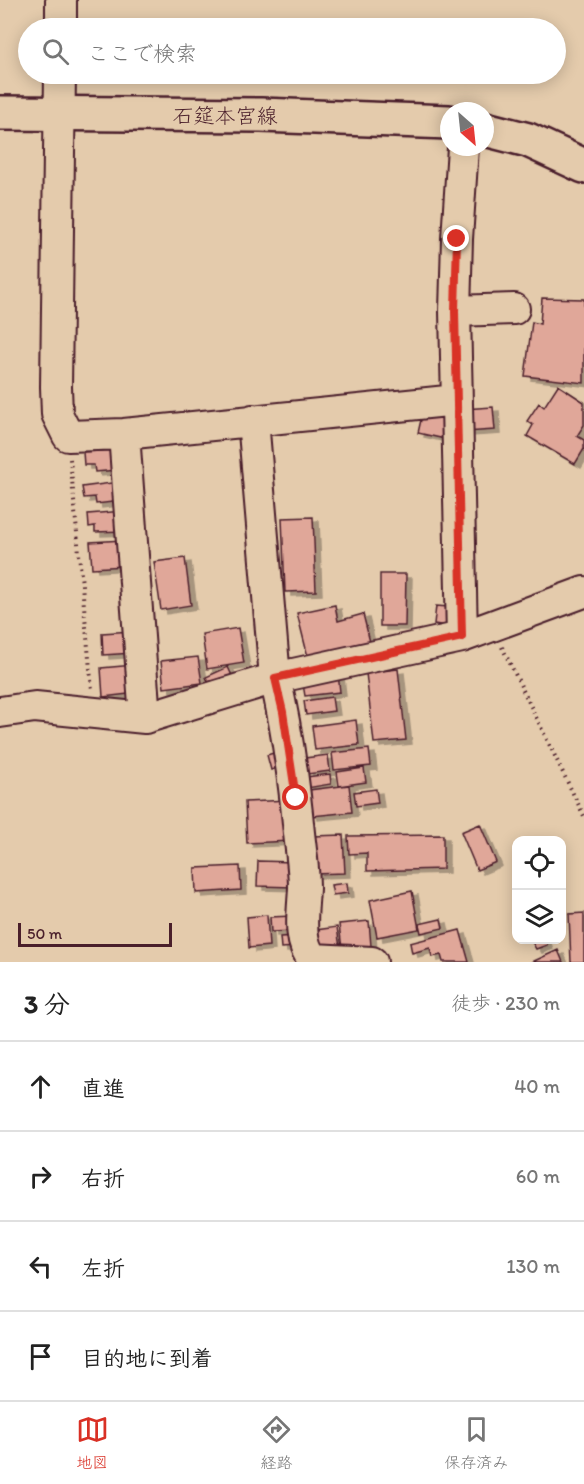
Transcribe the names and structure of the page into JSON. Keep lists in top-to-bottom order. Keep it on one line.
{"streets":{"main road":["石筵本宮線"]},"scale_bar":"50 m","north":"bottom right","page":{"search":"ここで検索","scale":"50 m","heading":["3 分","徒歩 · 230 m"],"list":[["直進","40 m"],["右折","60 m"],["左折","130 m"],"目的地に到着"],"nav":["地図","経路","保存済み"]}}
